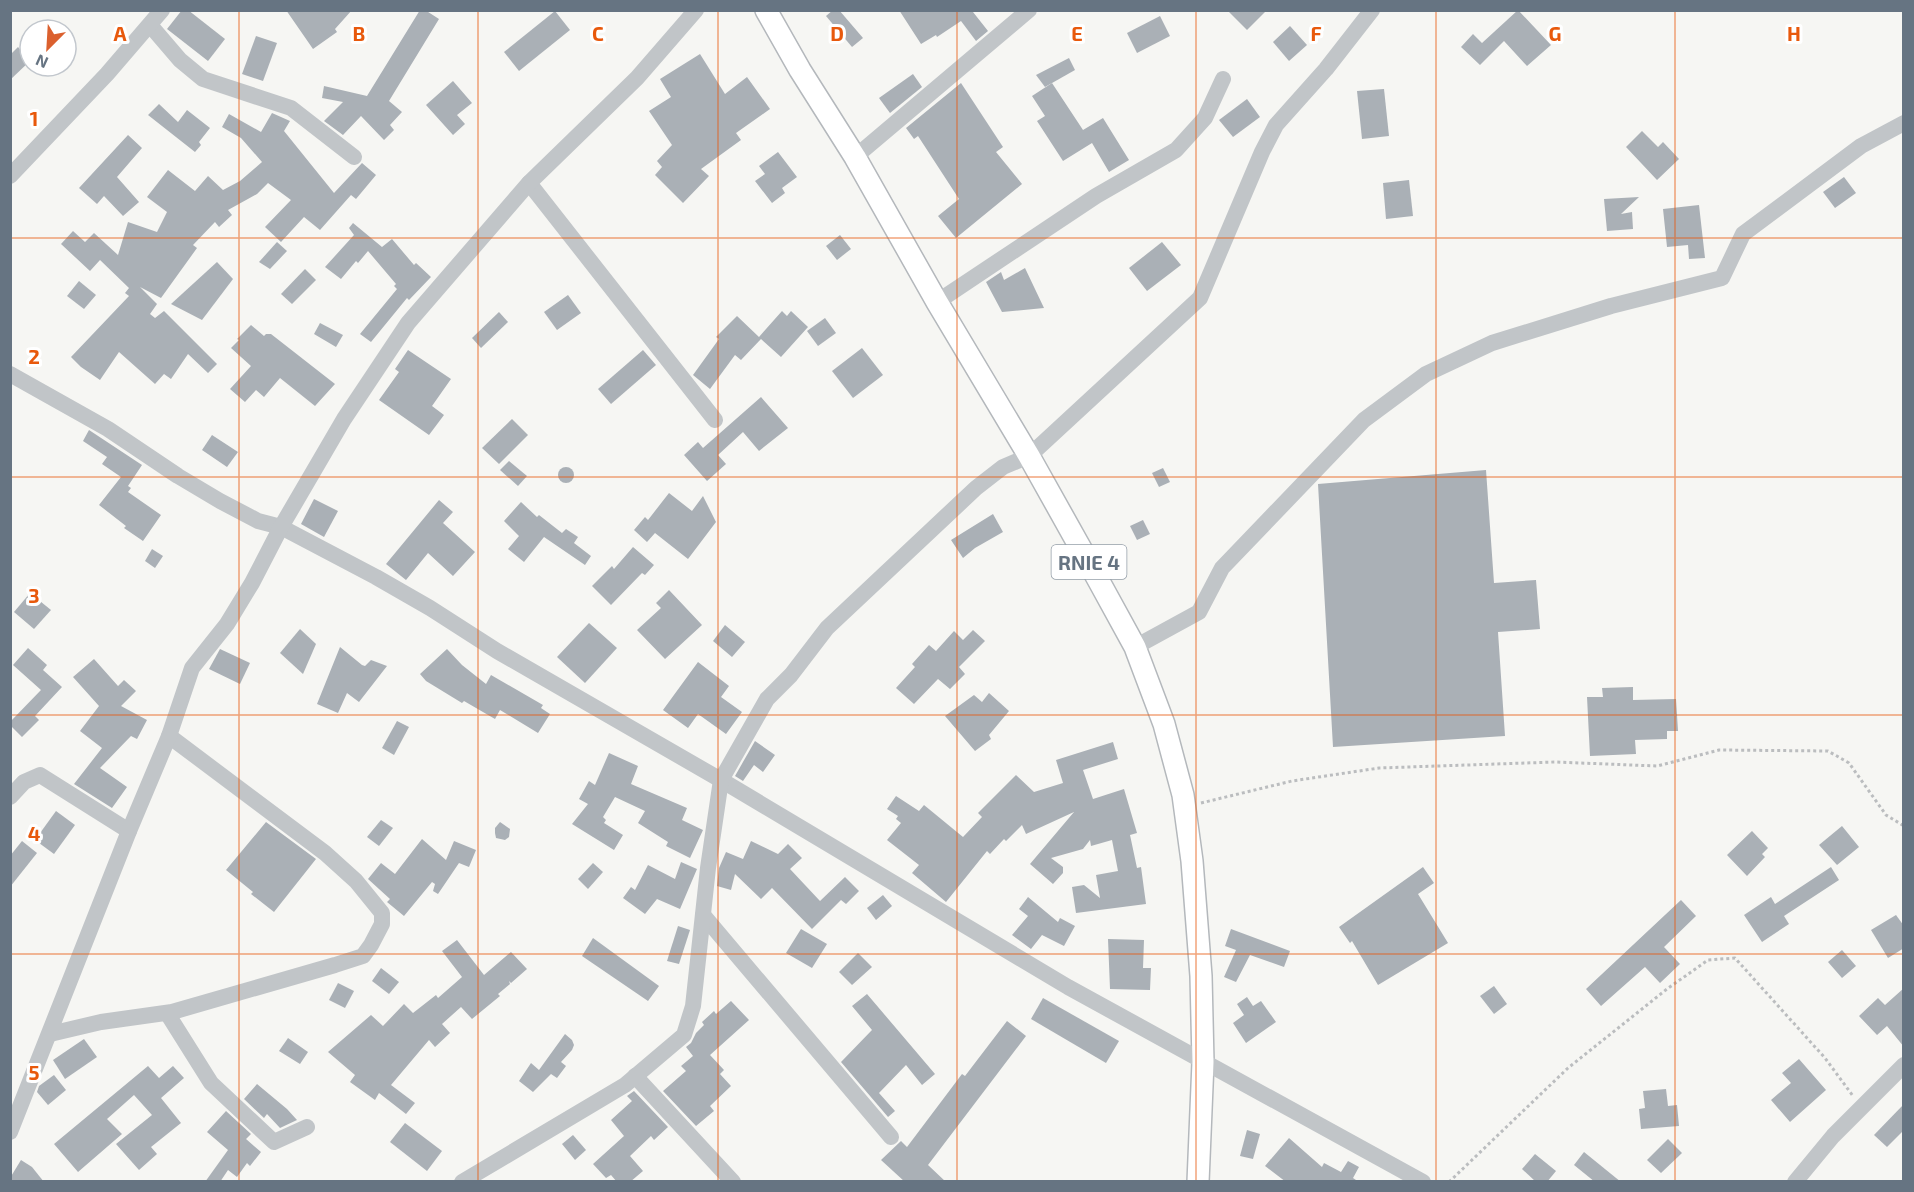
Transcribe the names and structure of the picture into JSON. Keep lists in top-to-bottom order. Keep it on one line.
{"streets":{"main road":["RNIE 4"]},"north":"bottom left","grid":{"columns":["A","B","C","D","E","F","G","H"],"rows":["1","2","3","4","5"]}}
